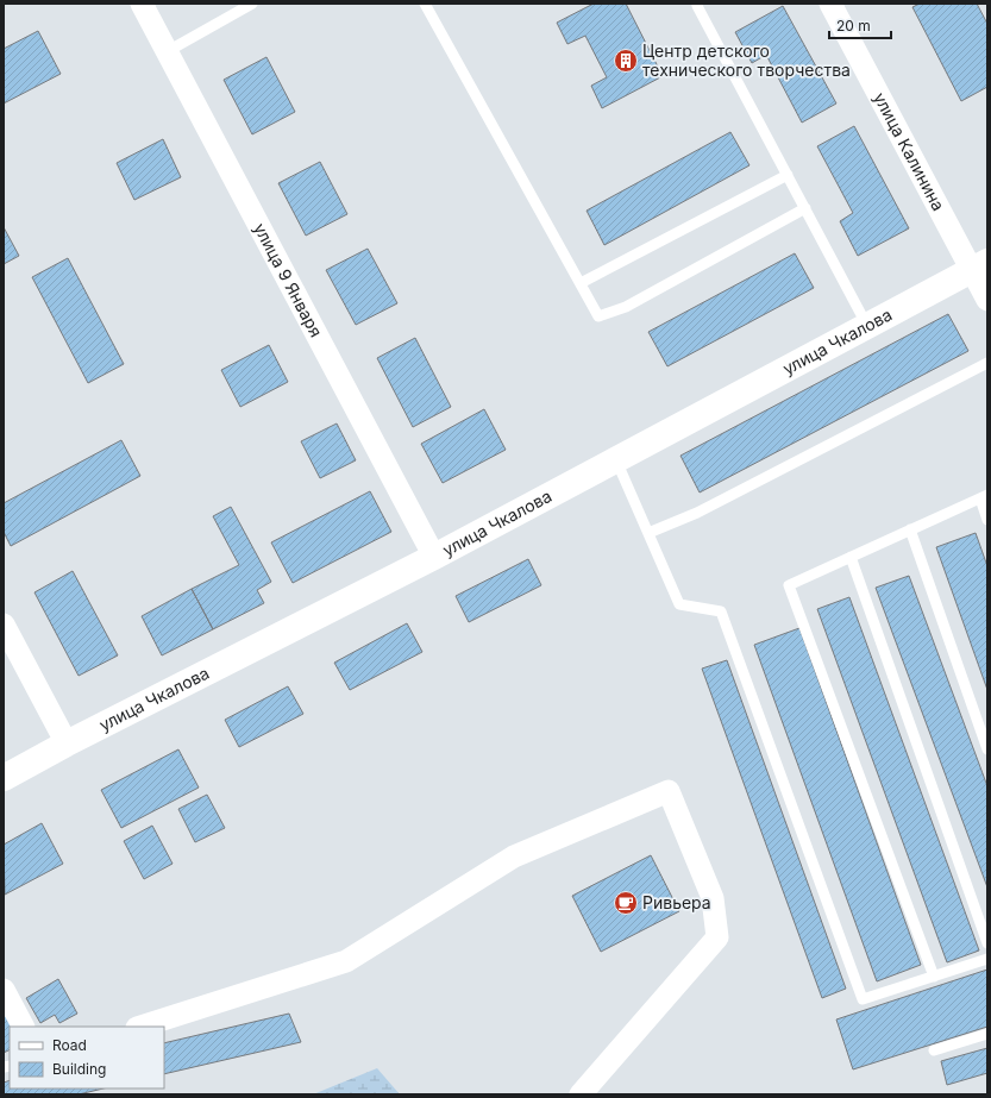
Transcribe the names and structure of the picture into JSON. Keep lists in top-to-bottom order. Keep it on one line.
{"streets":{"street":["улица Калинина","улица 9 Января","улица Чкалова"]},"crossings":[["улица Калинина","улица Чкалова"],["улица 9 Января","улица Чкалова"]],"places":{"building":["Центр детского технического творчества"],"cafe":["Ривьера"]},"legend":["Road","Building"],"scale_bar":"20 m"}
